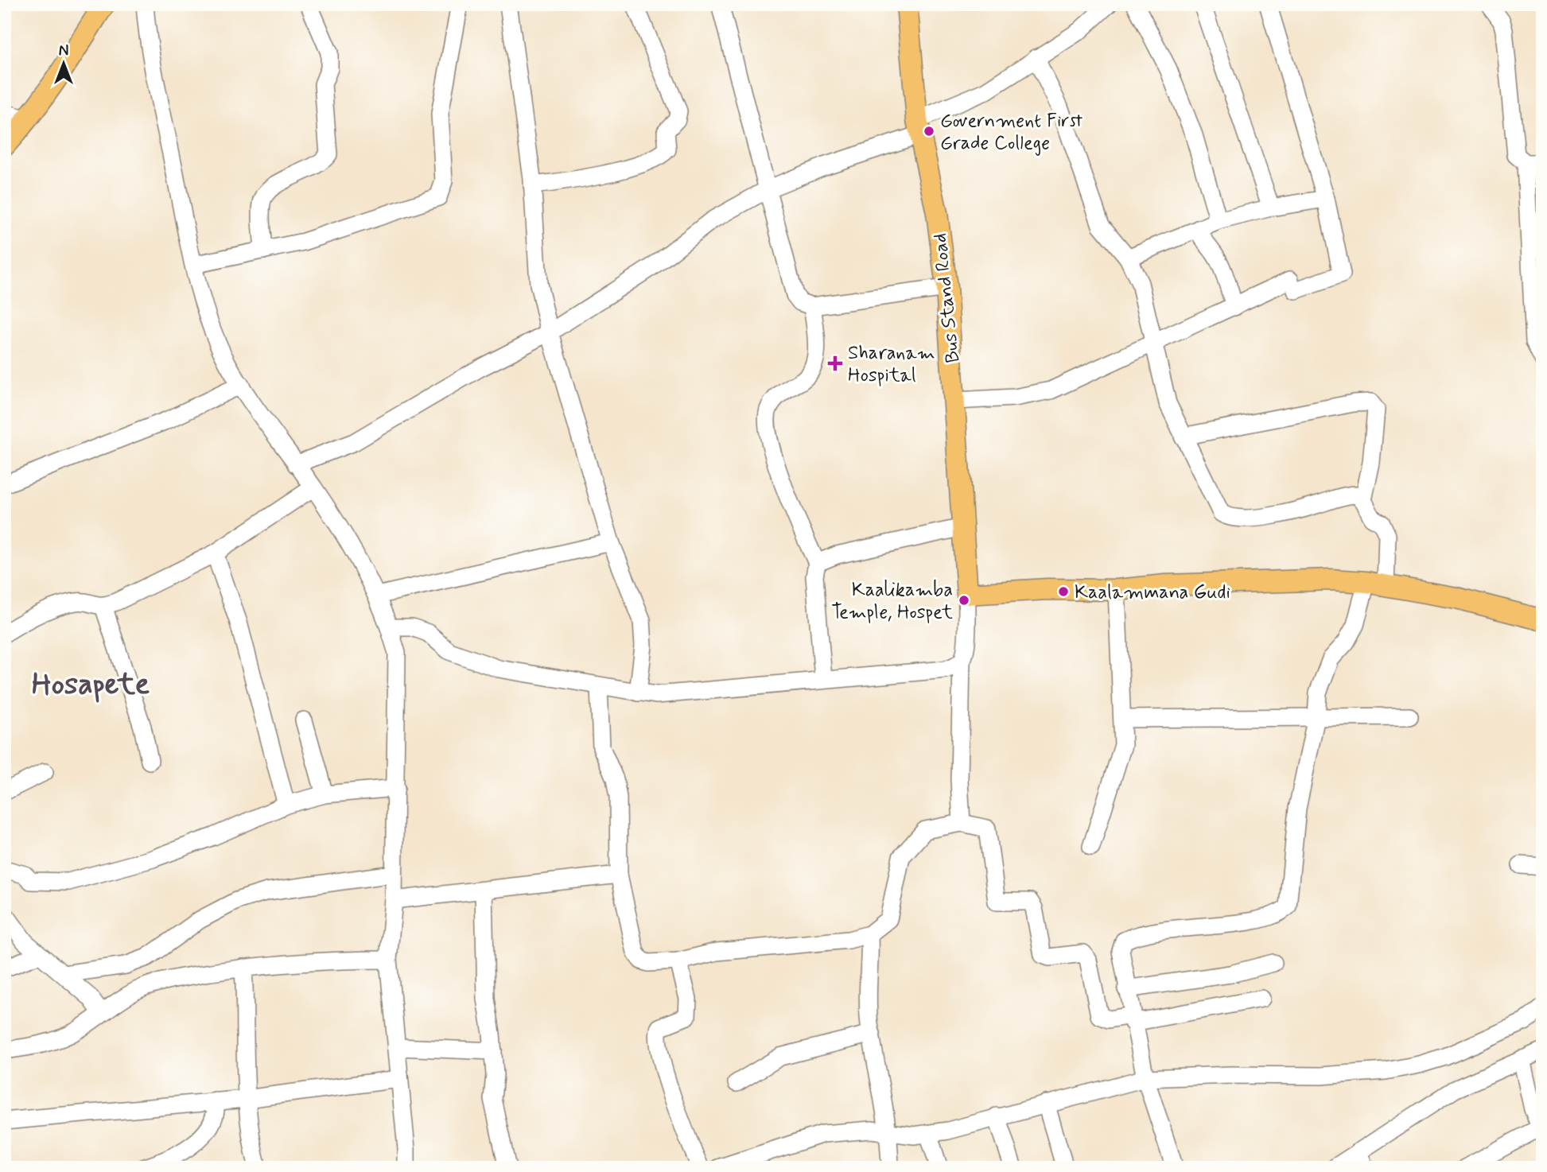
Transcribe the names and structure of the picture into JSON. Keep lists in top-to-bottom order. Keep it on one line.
{"streets":{"main road":["Bus Stand Road"]},"districts":["Hosapete"],"places":{"other":["Government First Grade College","Kaalammana Gudi","Kaalikamba Temple, Hospet"],"health":["Sharanam Hospital"]},"north":"top"}
